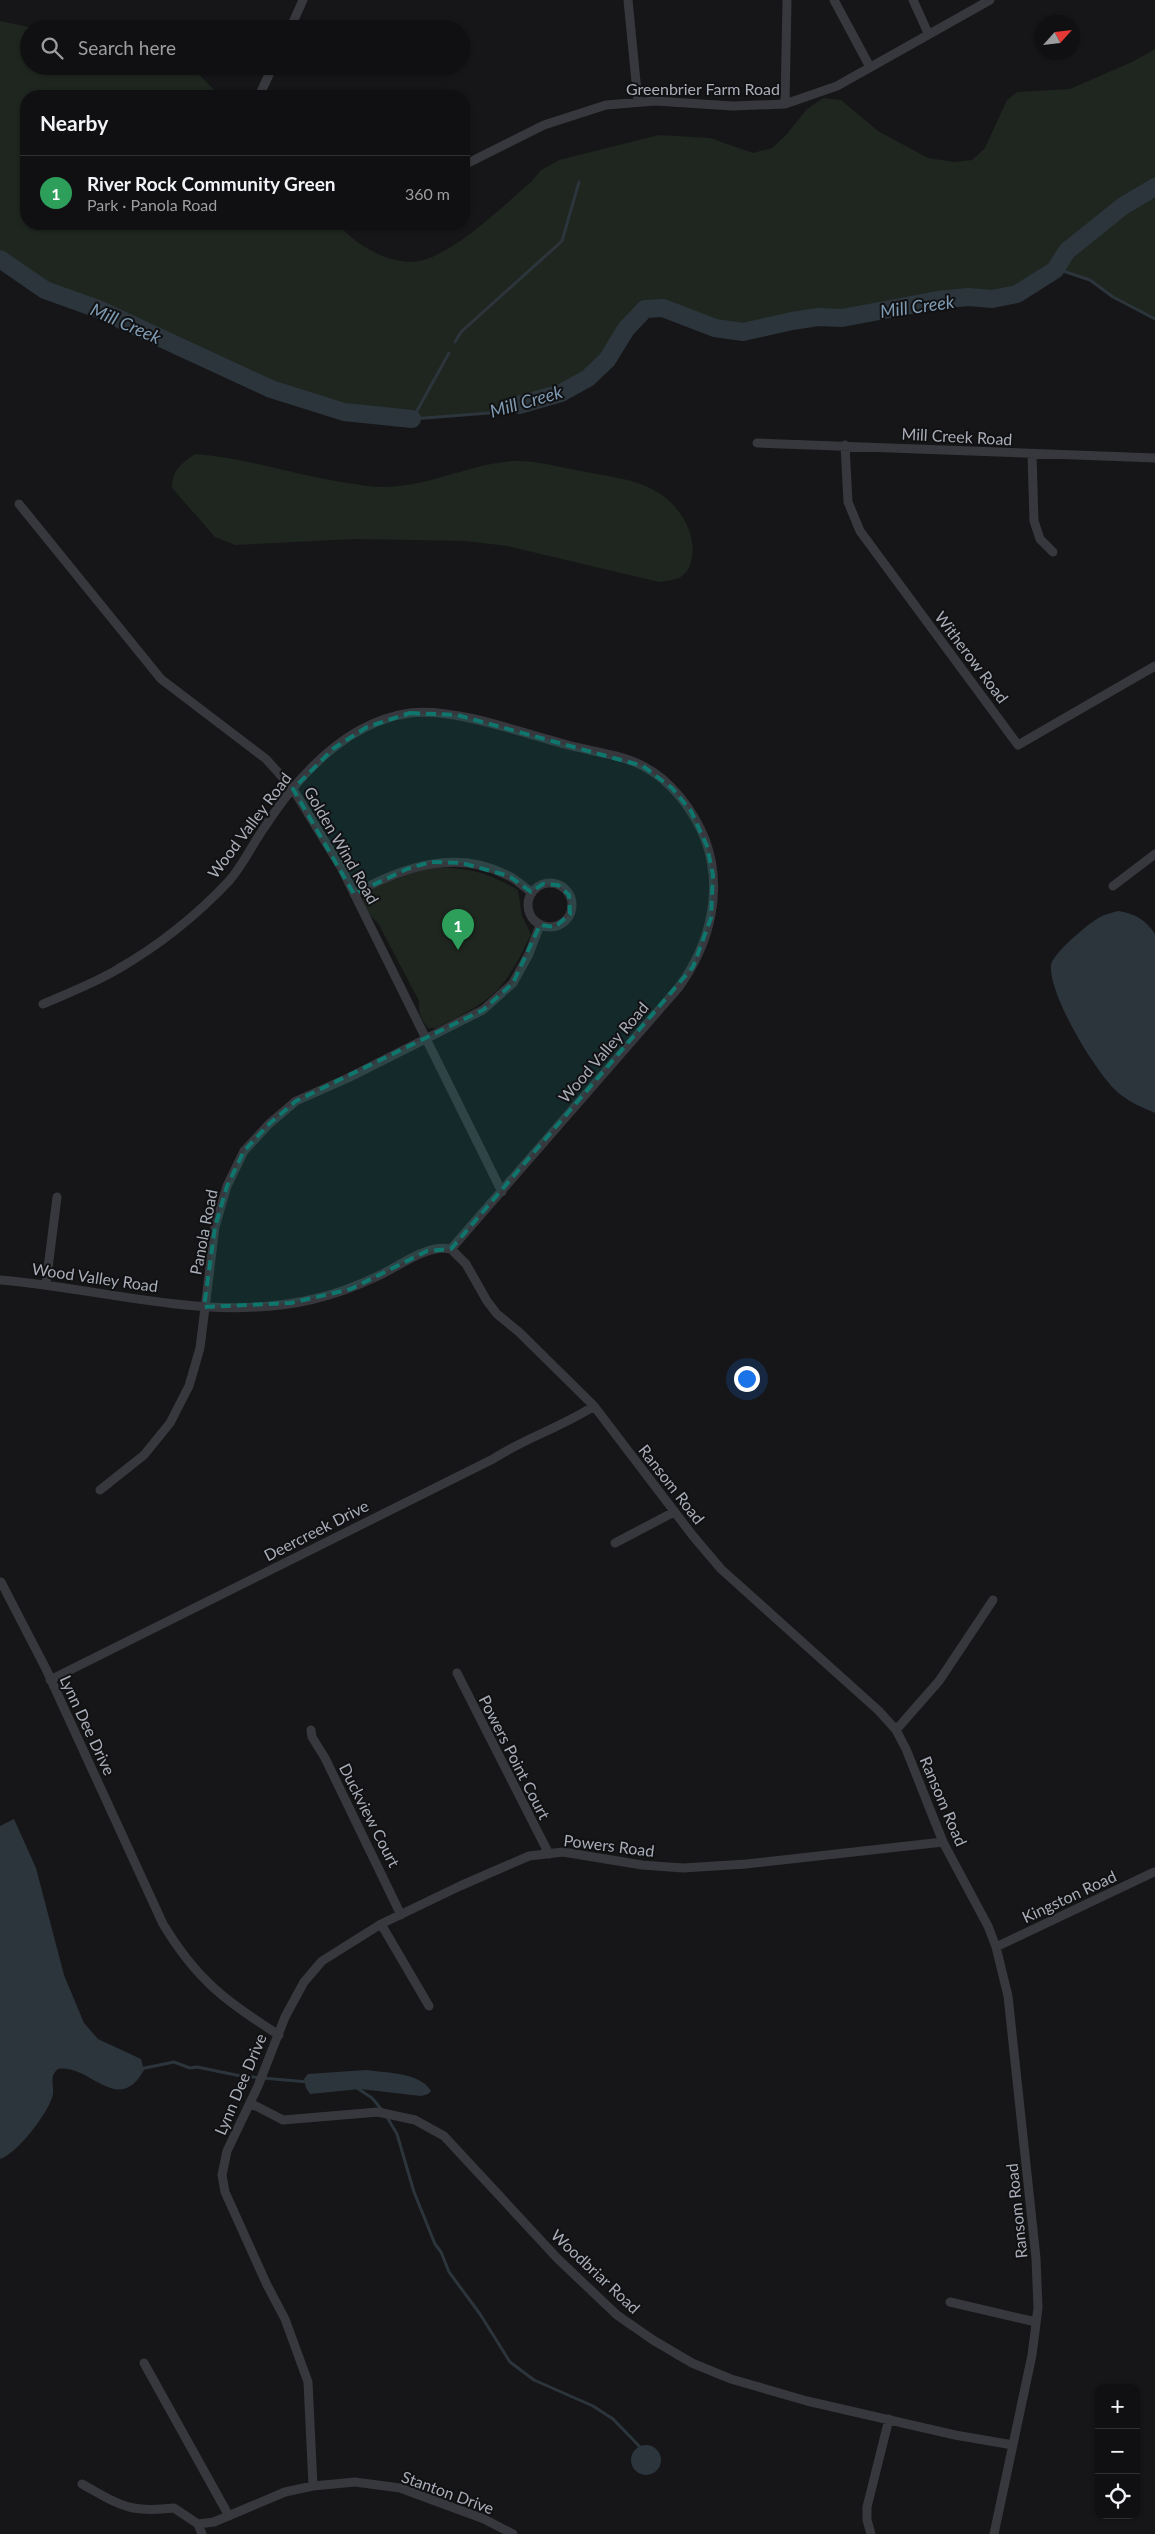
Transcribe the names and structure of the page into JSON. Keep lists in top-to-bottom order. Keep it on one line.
{"streets":{"street":["Greenbrier Farm Road","Mill Creek Road","Witherow Road","Wood Valley Road","Golden Wind Road","Panola Road","Ransom Road","Deercreek Drive","Lynn Dee Drive","Powers Point Court","Duckview Court","Powers Road","Kingston Road","Woodbriar Road","Stanton Drive"]},"crossings":[["Mill Creek Road","Witherow Road"],["Wood Valley Road","Golden Wind Road"],["Wood Valley Road","Panola Road"],["Wood Valley Road","Ransom Road"],["Golden Wind Road","Panola Road"],["Ransom Road","Deercreek Drive"],["Ransom Road","Powers Road"],["Ransom Road","Kingston Road"],["Ransom Road","Woodbriar Road"],["Deercreek Drive","Lynn Dee Drive"],["Lynn Dee Drive","Powers Road"],["Lynn Dee Drive","Woodbriar Road"],["Lynn Dee Drive","Stanton Drive"],["Powers Point Court","Powers Road"],["Duckview Court","Powers Road"]],"water":["Mill Creek"],"north":"top right","page":{"search":"Search here","heading":"Nearby","list":[{"mark":"1","name":"River Rock Community Green","note":"Park · Panola Road","value":"360 m"}],"pins":"1","map_buttons":["+","−"]}}
